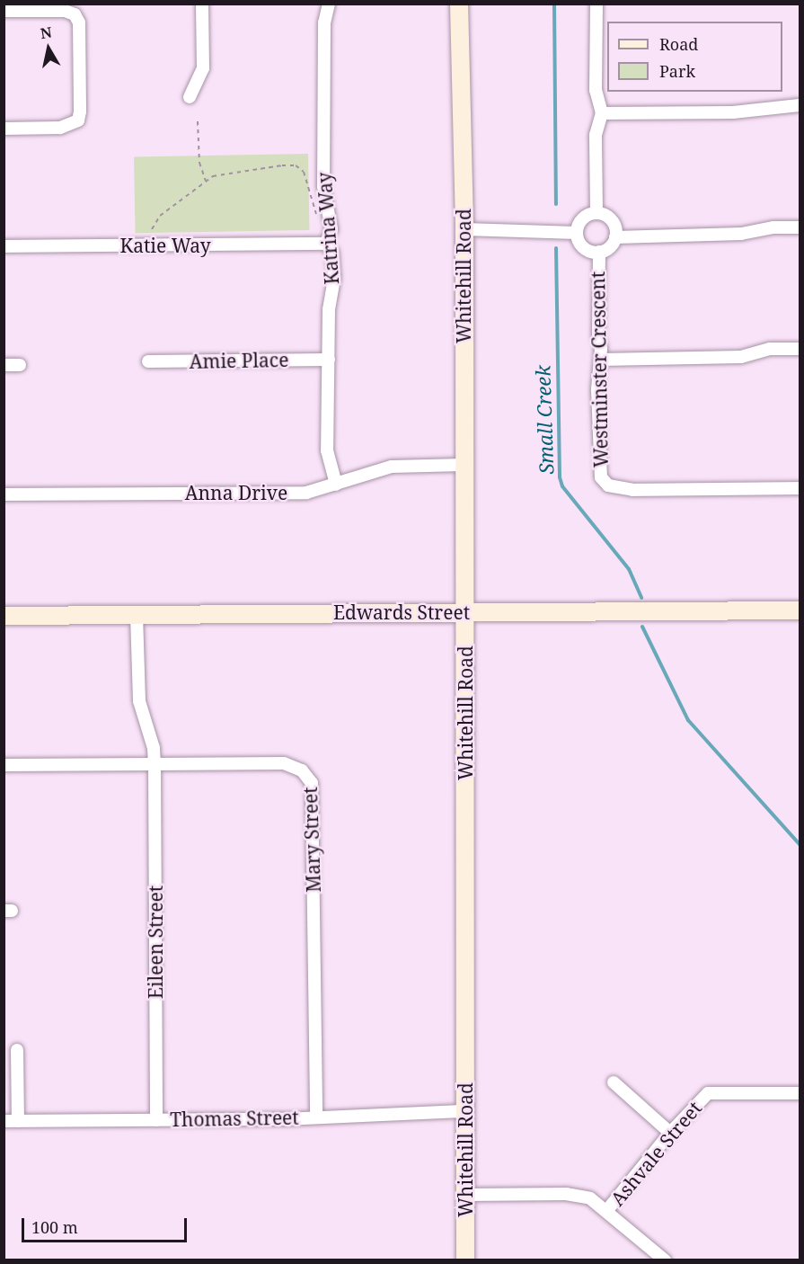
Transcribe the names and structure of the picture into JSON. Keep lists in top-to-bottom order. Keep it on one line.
{"streets":{"street":["Katrina Way","Katie Way","Whitehill Road","Amie Place","Westminster Crescent","Anna Drive","Edwards Street","Mary Street","Eileen Street","Thomas Street","Ashvale Street"]},"crossings":[["Katrina Way","Katie Way"],["Katrina Way","Amie Place"],["Katrina Way","Anna Drive"],["Whitehill Road","Anna Drive"],["Whitehill Road","Edwards Street"],["Whitehill Road","Thomas Street"],["Mary Street","Eileen Street"],["Mary Street","Thomas Street"],["Eileen Street","Thomas Street"]],"water":["Small Creek"],"legend":["Road","Park"],"scale_bar":"100 m","north":"top"}
